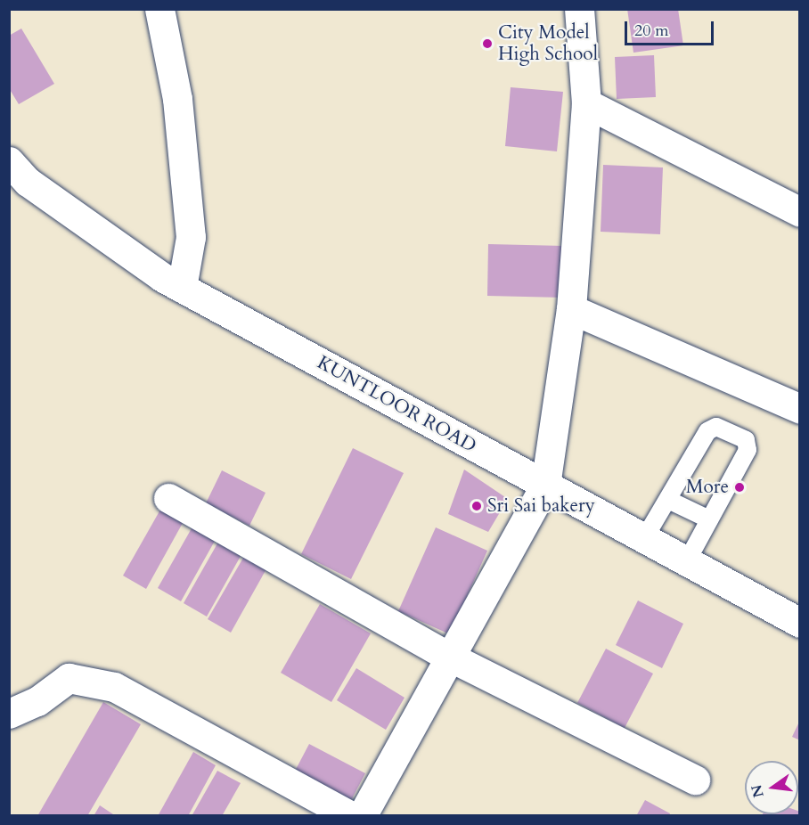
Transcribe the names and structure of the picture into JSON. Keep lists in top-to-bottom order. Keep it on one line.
{"streets":{"street":["KUNTLOOR ROAD"]},"places":["City Model High School","More","Sri Sai bakery"],"scale_bar":"20 m","north":"left"}
